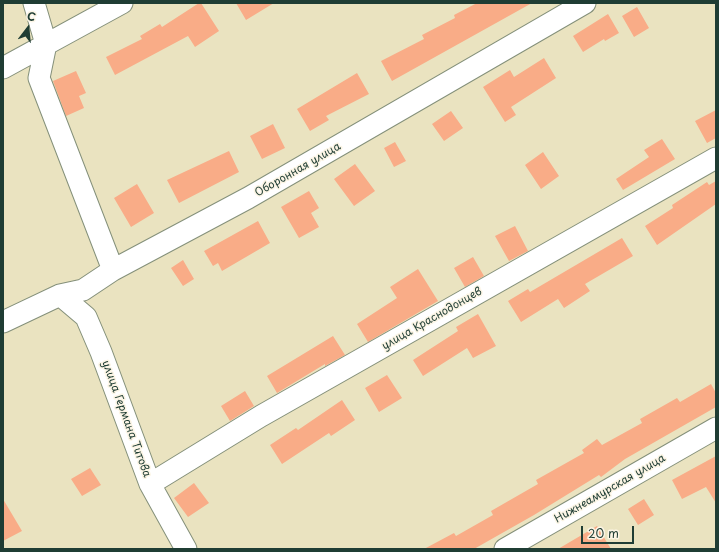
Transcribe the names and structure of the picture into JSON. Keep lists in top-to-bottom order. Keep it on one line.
{"streets":{"street":["Оборонная улица","улица Краснодонцев","улица Германа Титова","Нижнеамурская улица"]},"crossings":[["Оборонная улица","улица Германа Титова"],["улица Краснодонцев","улица Германа Титова"]],"scale_bar":"20 m","north":"top"}
